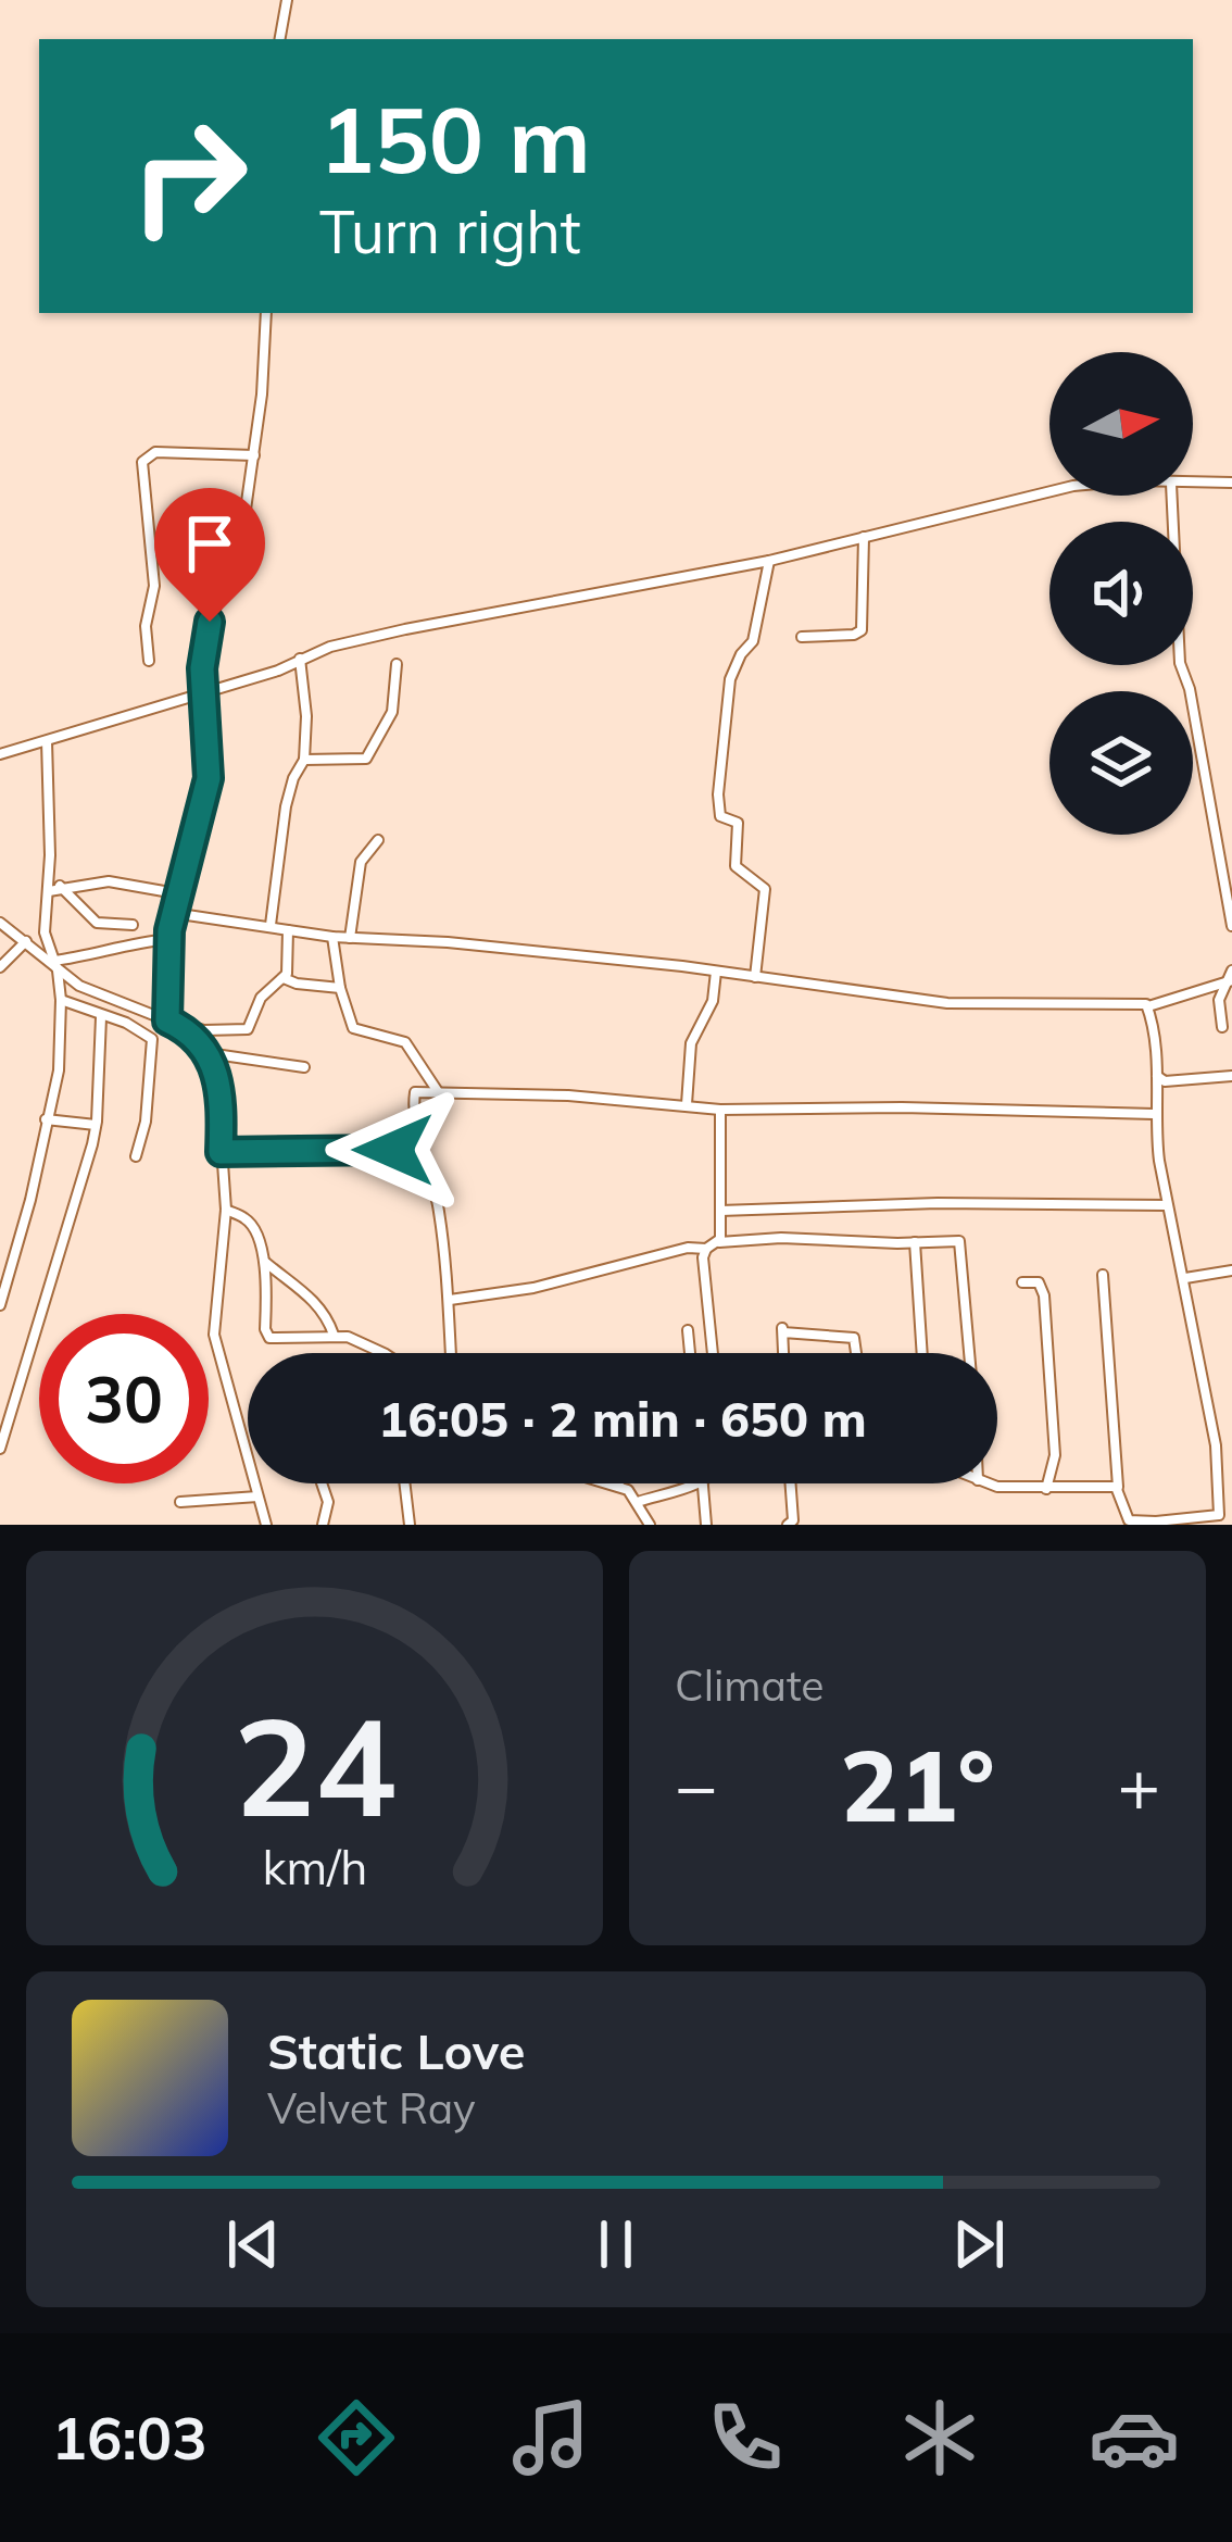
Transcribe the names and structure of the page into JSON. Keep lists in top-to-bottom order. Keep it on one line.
{"north":"right","page":{"turn":["150 m","Turn right"],"limit":"30","trip":"16:05 · 2 min · 650 m","tile":"Climate","heat":["−","21°","+"],"song":["Static Love","Velvet Ray"],"tabs":"16:03","gauge":["24","km/h"]}}
